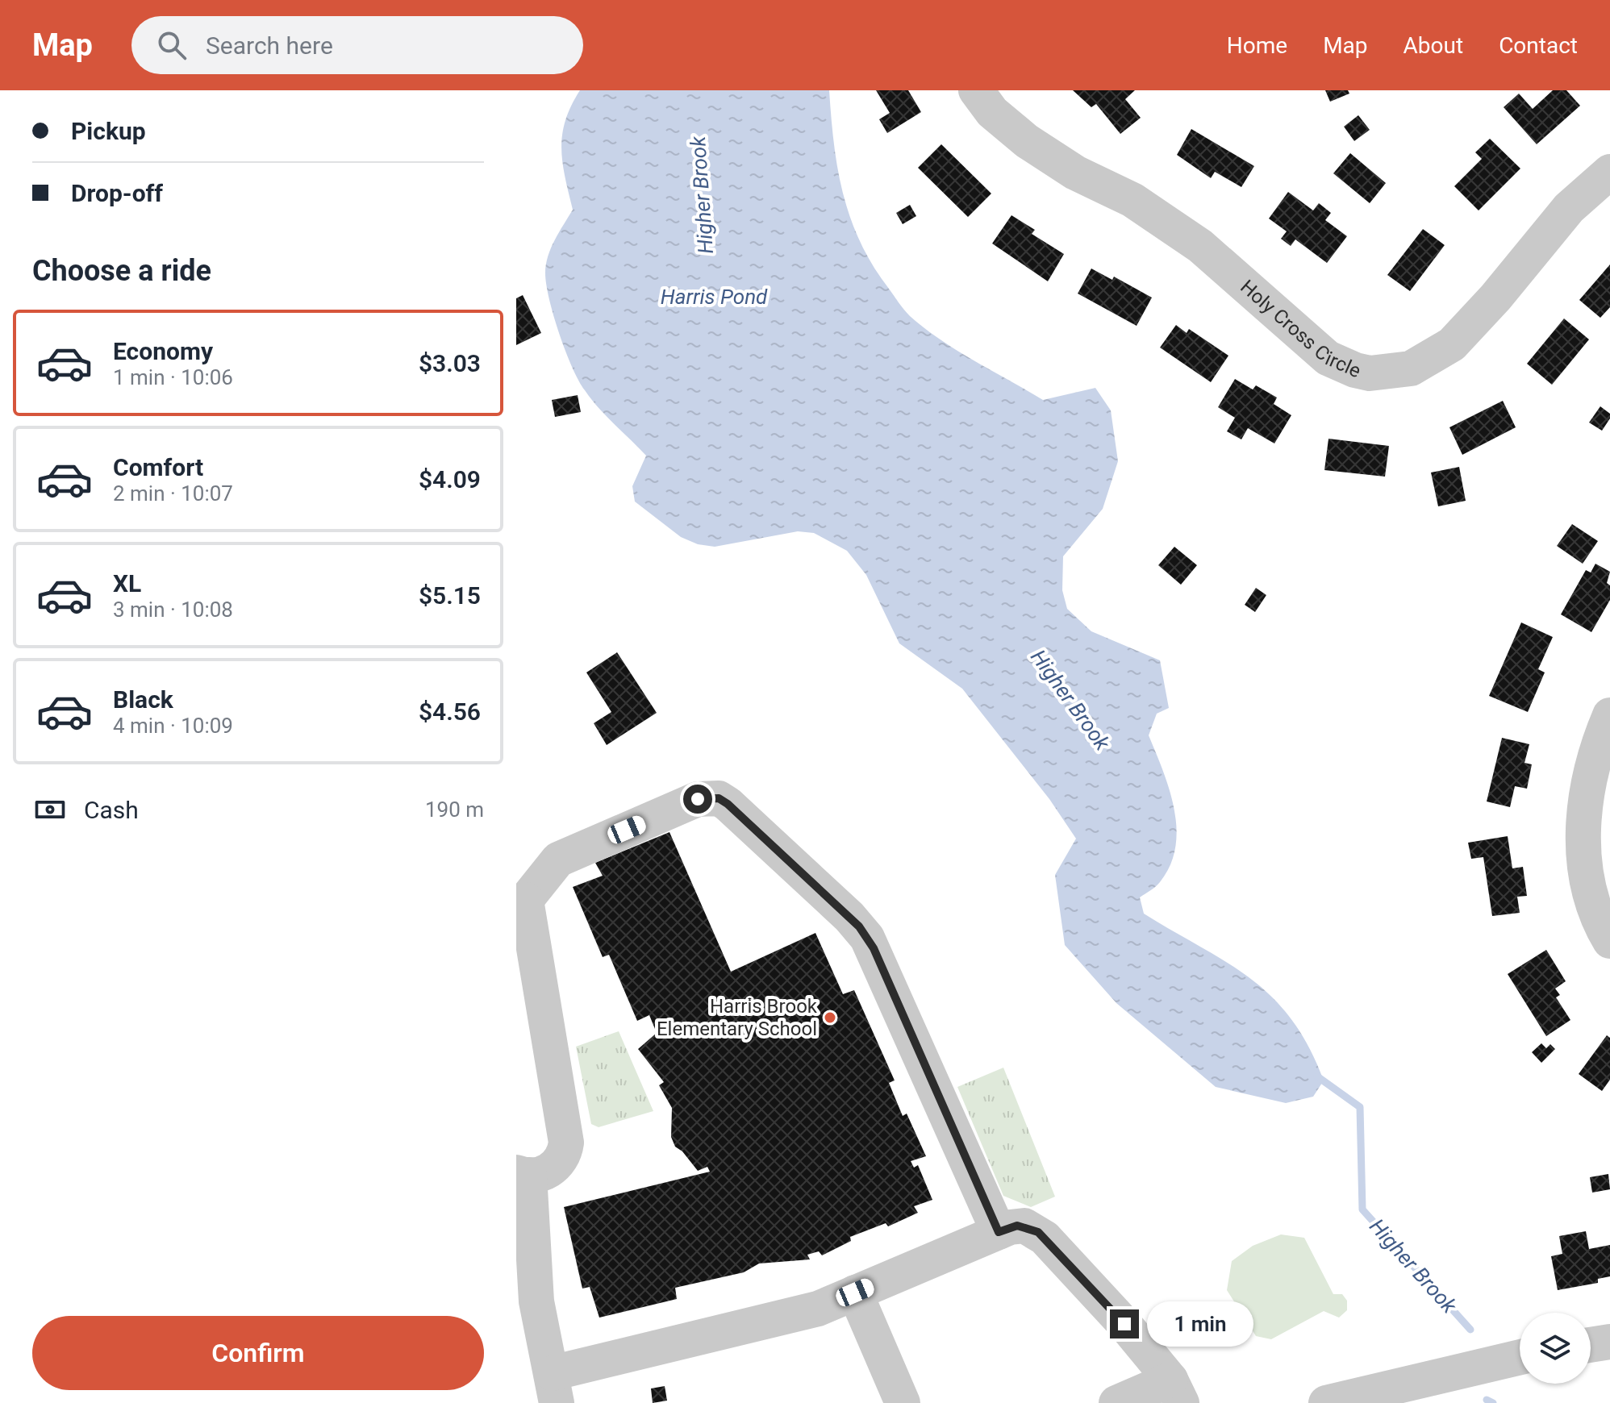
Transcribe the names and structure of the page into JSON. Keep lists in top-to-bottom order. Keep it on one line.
{"streets":{"street":["Holy Cross Circle"]},"water":["Higher Brook","Harris Pond"],"places":["Harris Brook Elementary School"],"page":{"header":"Map","search":"Search here","nav":["Home","Map","About","Contact"],"banner":["Pickup","Drop-off"],"heading":"Choose a ride","list":[{"name":"Economy","note":"1 min · 10:06","value":"$3.03"},{"name":"Comfort","note":"2 min · 10:07","value":"$4.09"},{"name":"XL","note":"3 min · 10:08","value":"$5.15"},{"name":"Black","note":"4 min · 10:09","value":"$4.56"}],"pay":["Cash","190 m"],"bubble":"1 min","buttons":"Confirm"}}
